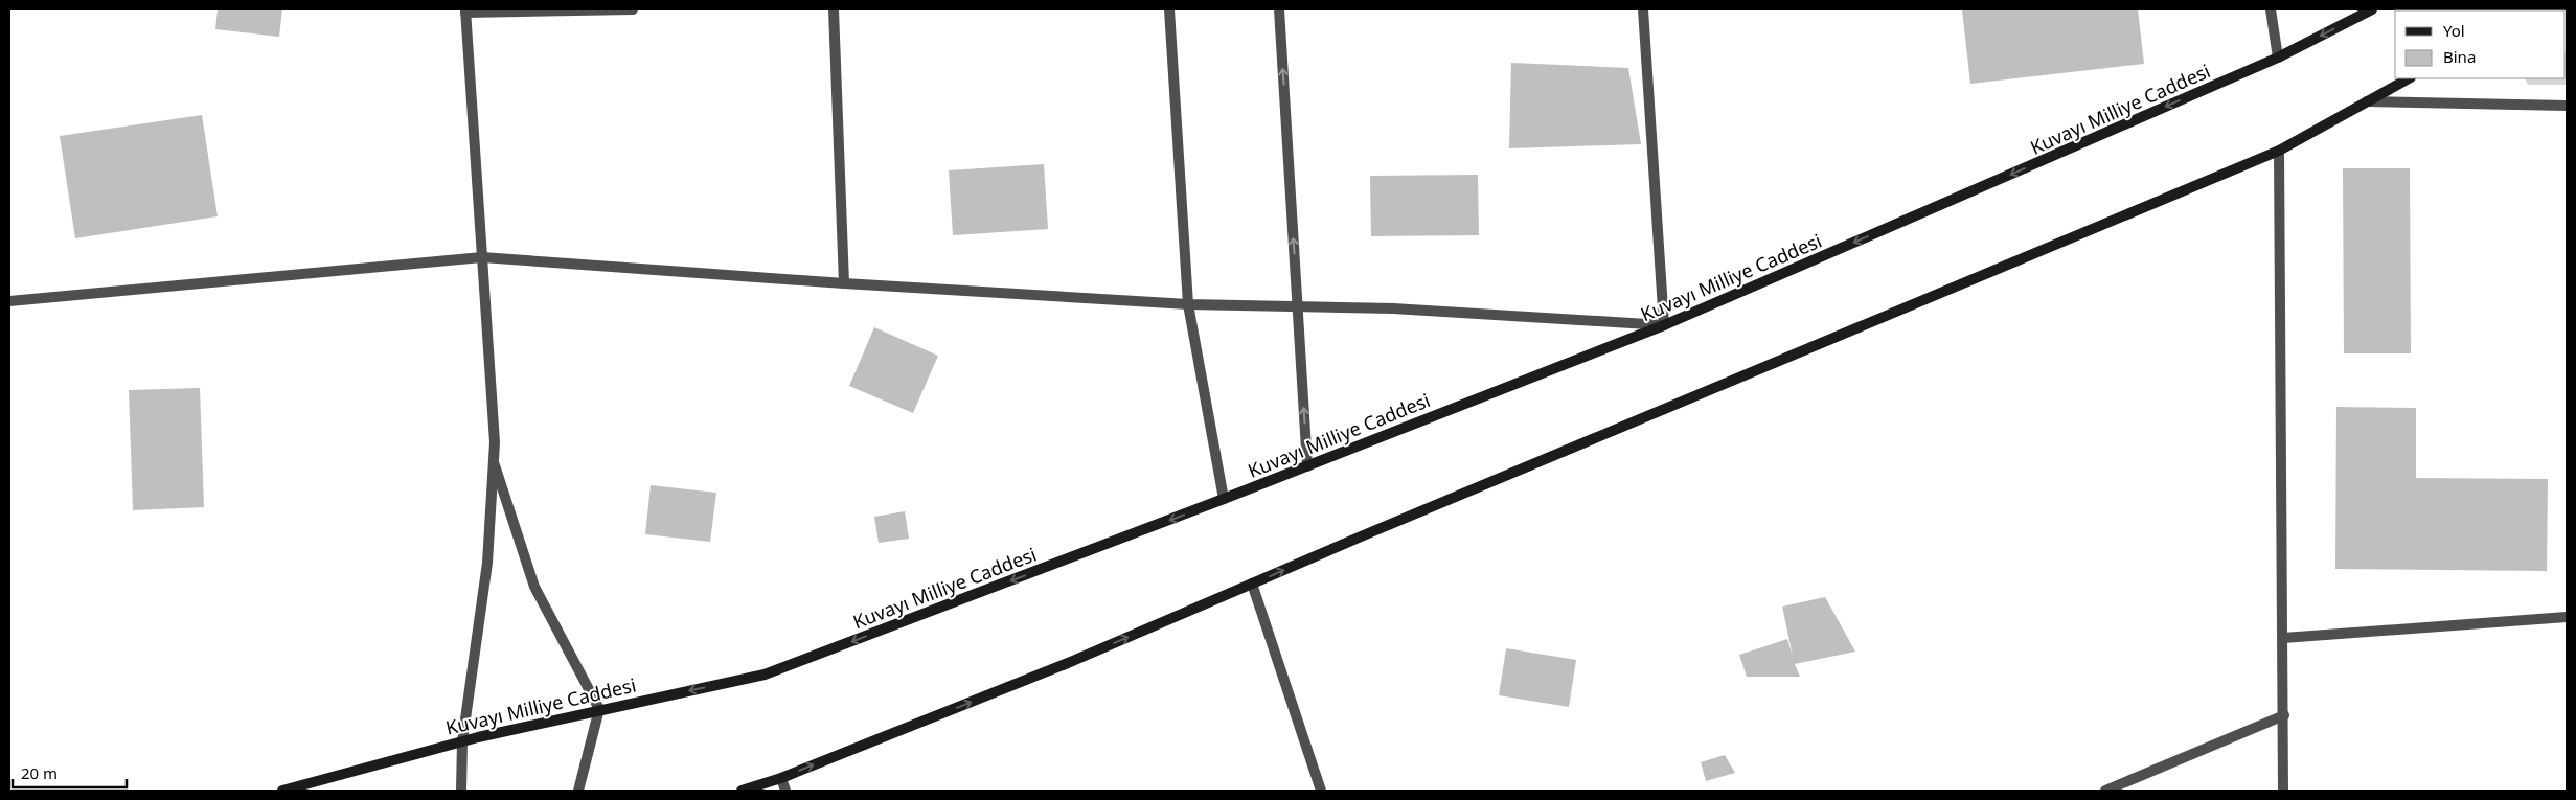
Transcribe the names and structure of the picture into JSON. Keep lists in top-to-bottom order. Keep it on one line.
{"streets":{"main road":["Kuvayı Milliye Caddesi"]},"legend":["Yol","Bina"],"scale_bar":"20 m"}
